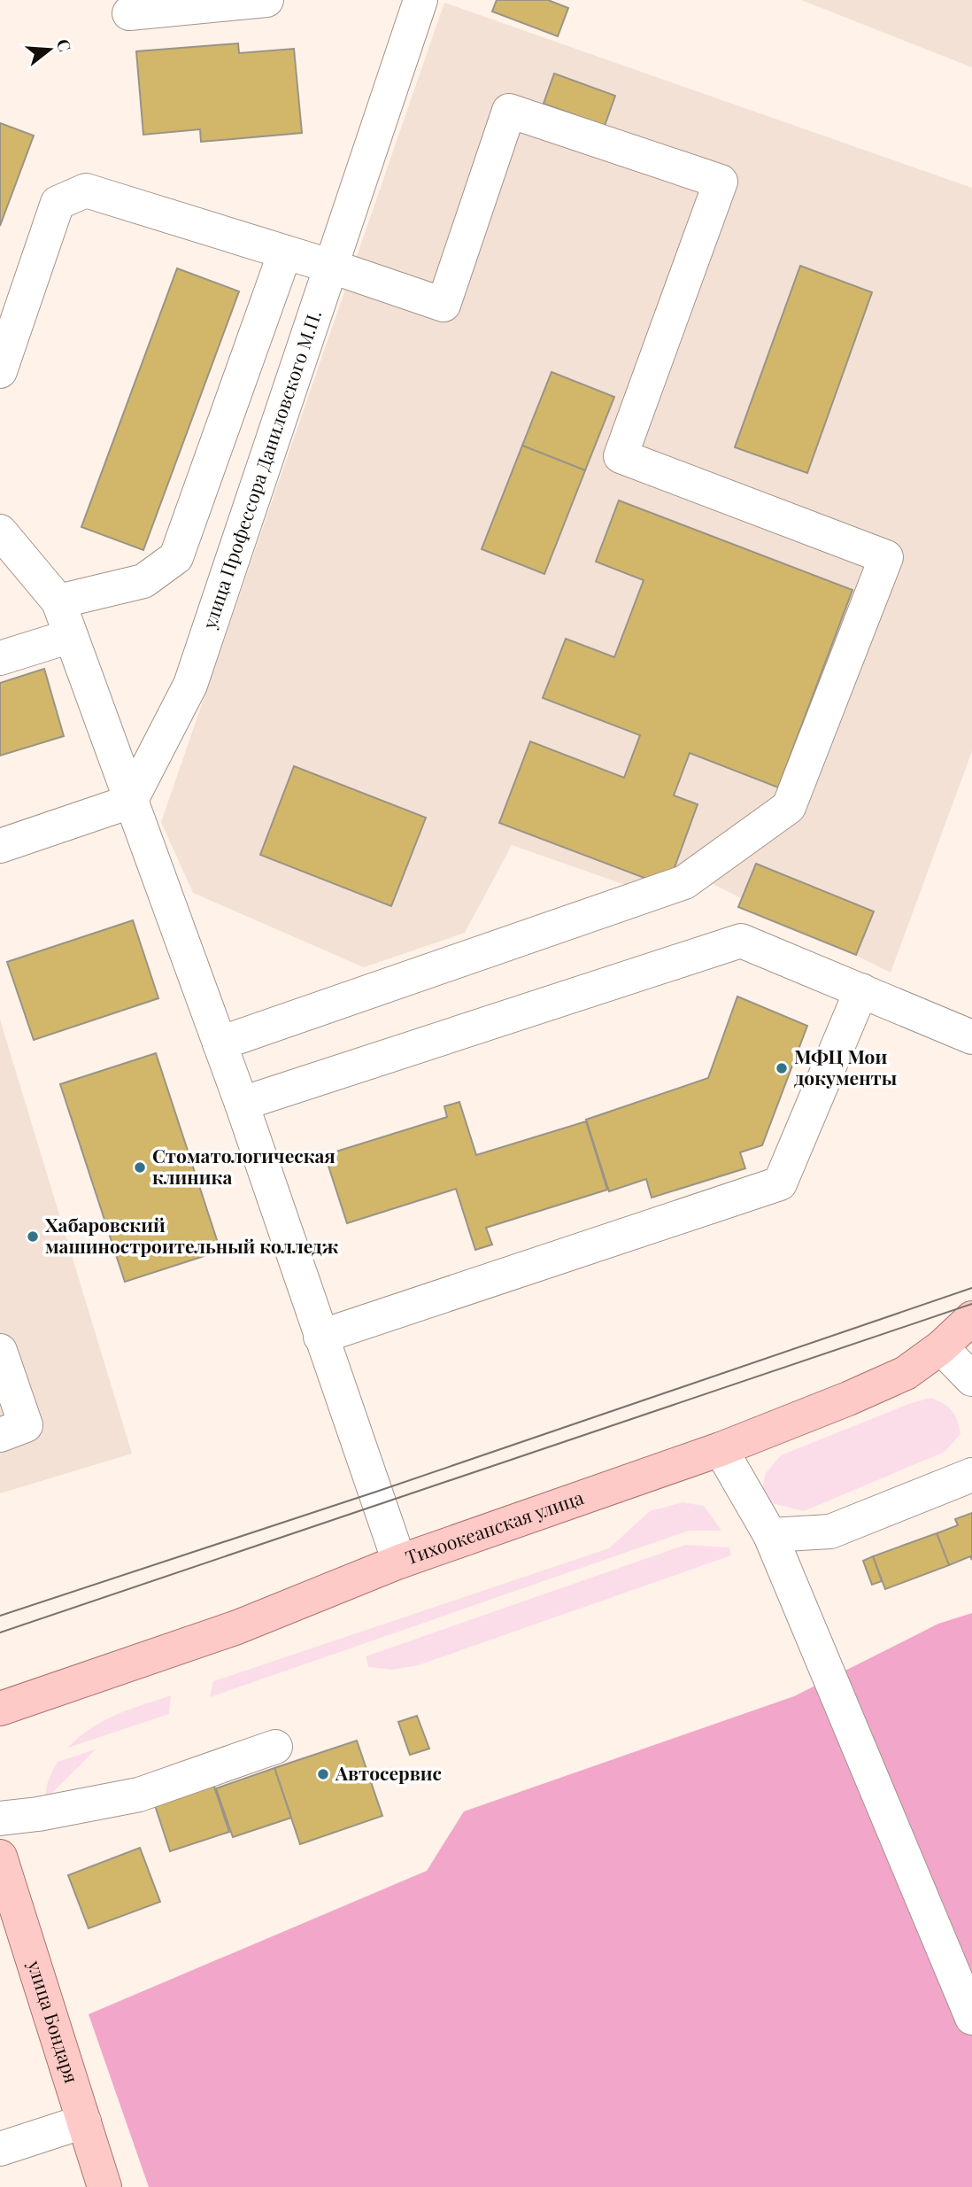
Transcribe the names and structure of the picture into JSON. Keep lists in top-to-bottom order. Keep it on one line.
{"streets":{"main road":["Тихоокеанская улица","улица Бондаря"],"street":["улица Профессора Даниловского М.П."]},"places":["МФЦ Мои документы","Стоматологическая клиника","Хабаровский машиностроительный колледж","Автосервис"],"north":"right"}
